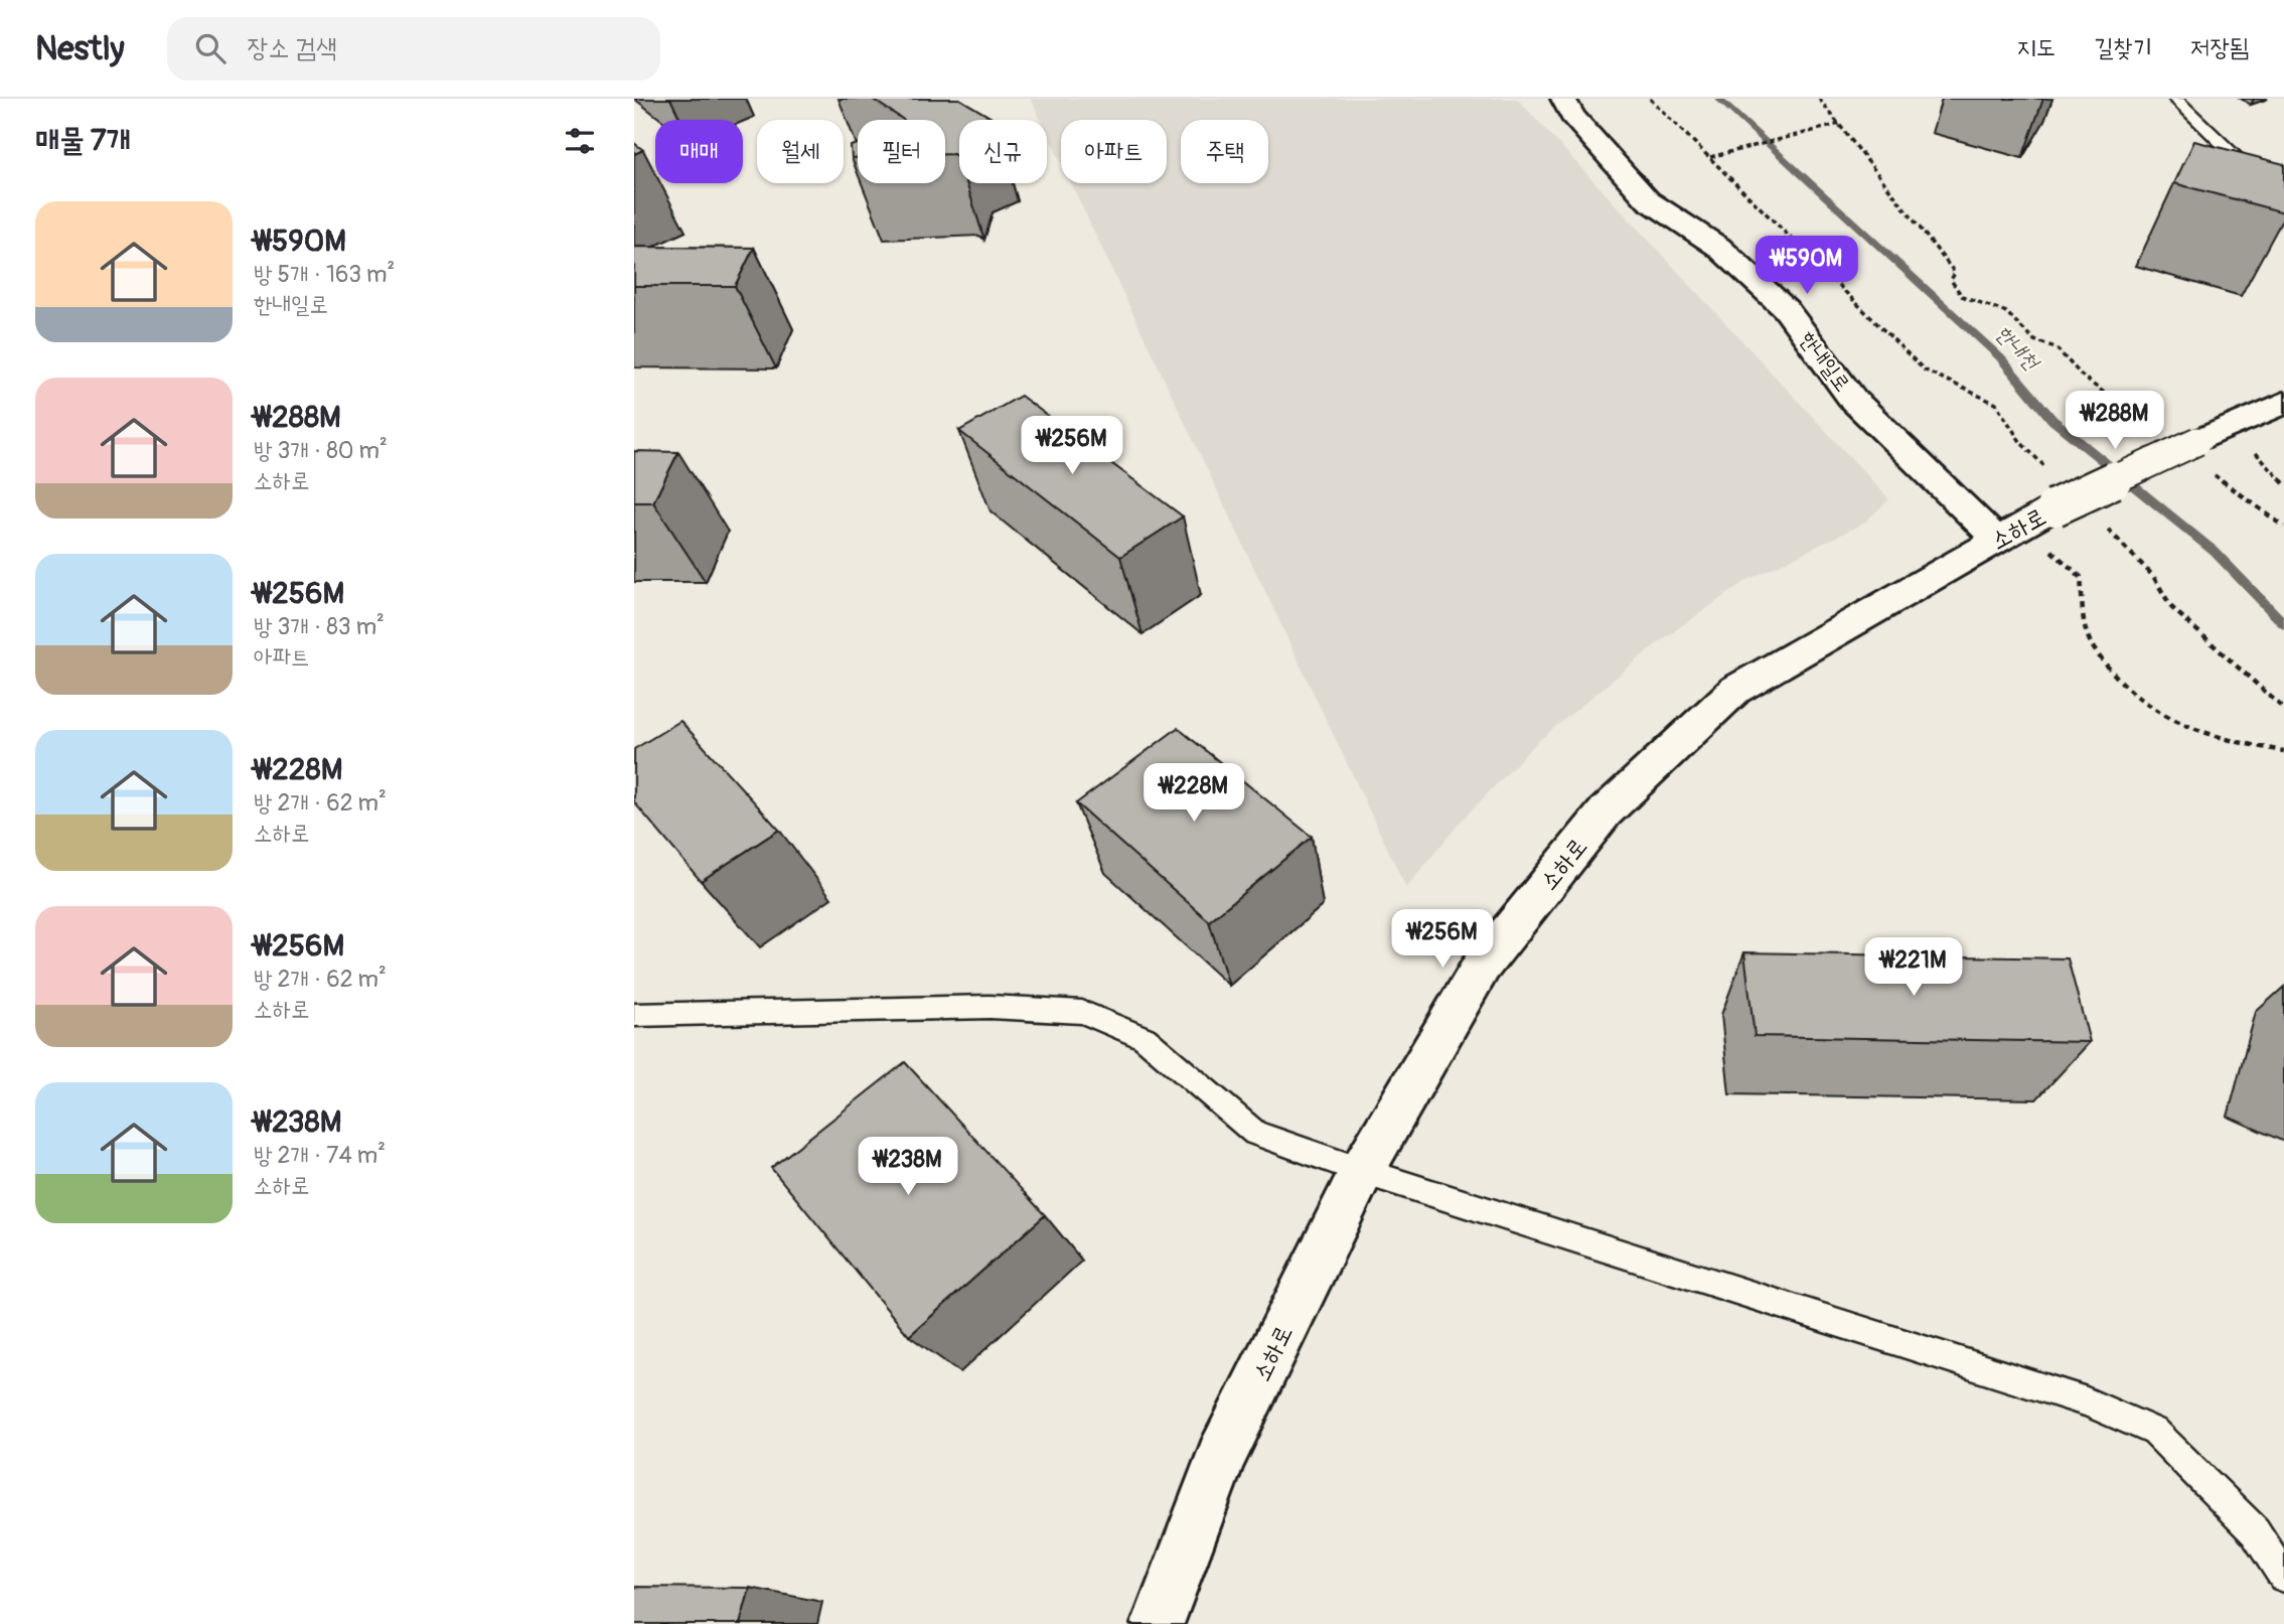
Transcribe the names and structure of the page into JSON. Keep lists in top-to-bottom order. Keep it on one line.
{"streets":{"street":["한내일로","소하로"]},"crossings":[["한내일로","소하로"]],"water":["한내천"],"page":{"header":"Nestly","search":"장소 검색","nav":["지도","길찾기","저장됨"],"heading":"매물 7개","chip":["매매","월세","필터","신규","아파트","주택"],"list":[{"name":"₩590M","note":"방 5개 · 163 m² · 한내일로"},{"name":"₩288M","note":"방 3개 · 80 m² · 소하로"},{"name":"₩256M","note":"방 3개 · 83 m² · 아파트"},{"name":"₩228M","note":"방 2개 · 62 m² · 소하로"},{"name":"₩256M","note":"방 2개 · 62 m² · 소하로"},{"name":"₩238M","note":"방 2개 · 74 m² · 소하로"}],"price":["₩590M","₩288M","₩256M","₩228M","₩256M","₩221M","₩238M"]}}
